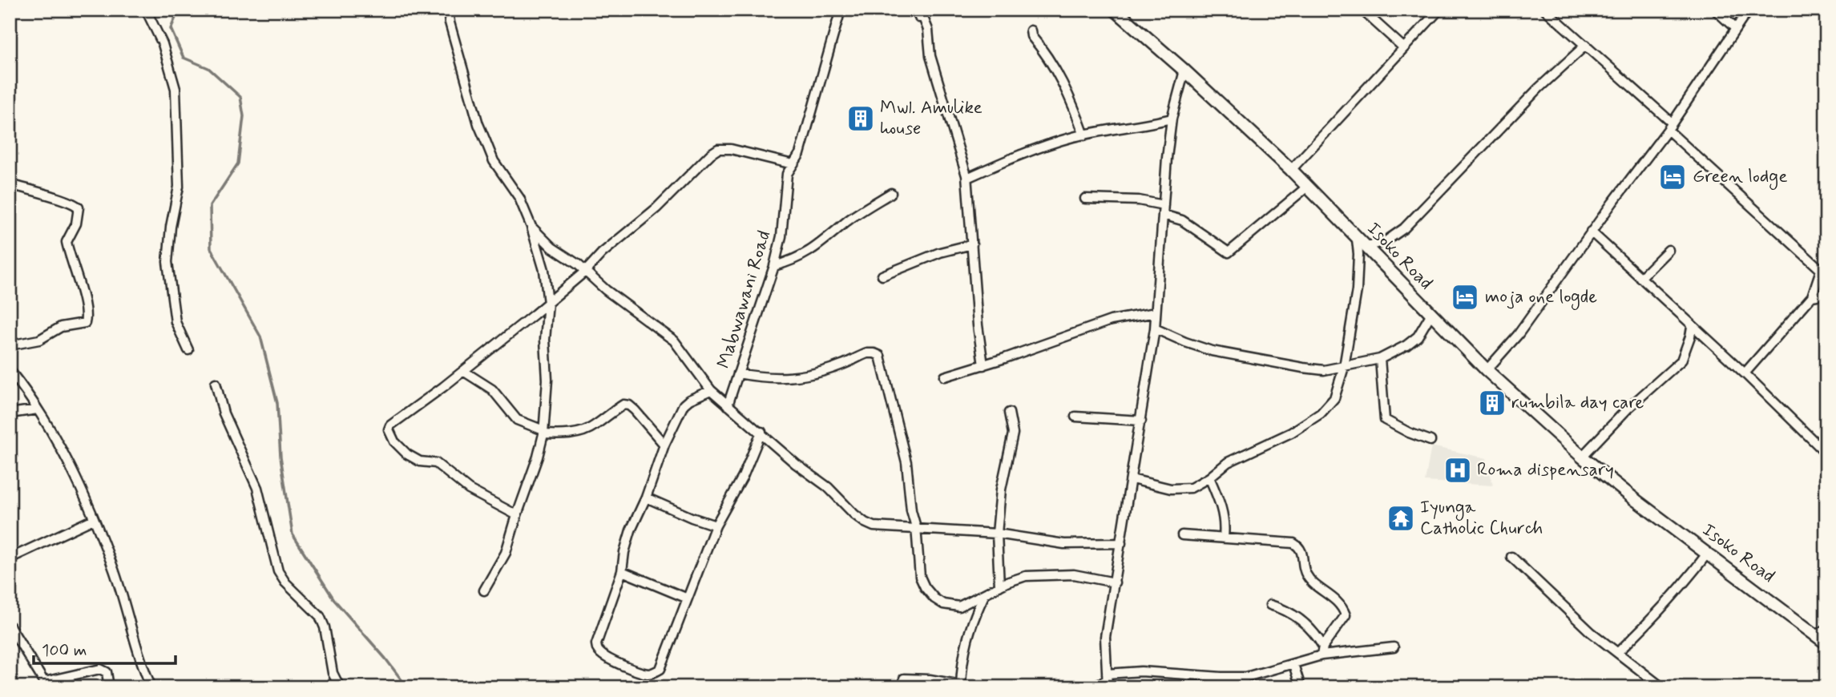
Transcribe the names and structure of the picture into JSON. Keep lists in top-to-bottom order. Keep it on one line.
{"streets":{"street":["Isoko Road","Mabwawani Road"]},"places":{"building":["Mwl. Amulike house","rumbila day care"],"hotel":["Green lodge","moja one logde"],"hospital":["Roma dispensary"],"temple":["Iyunga Catholic Church"]},"scale_bar":"100 m"}
